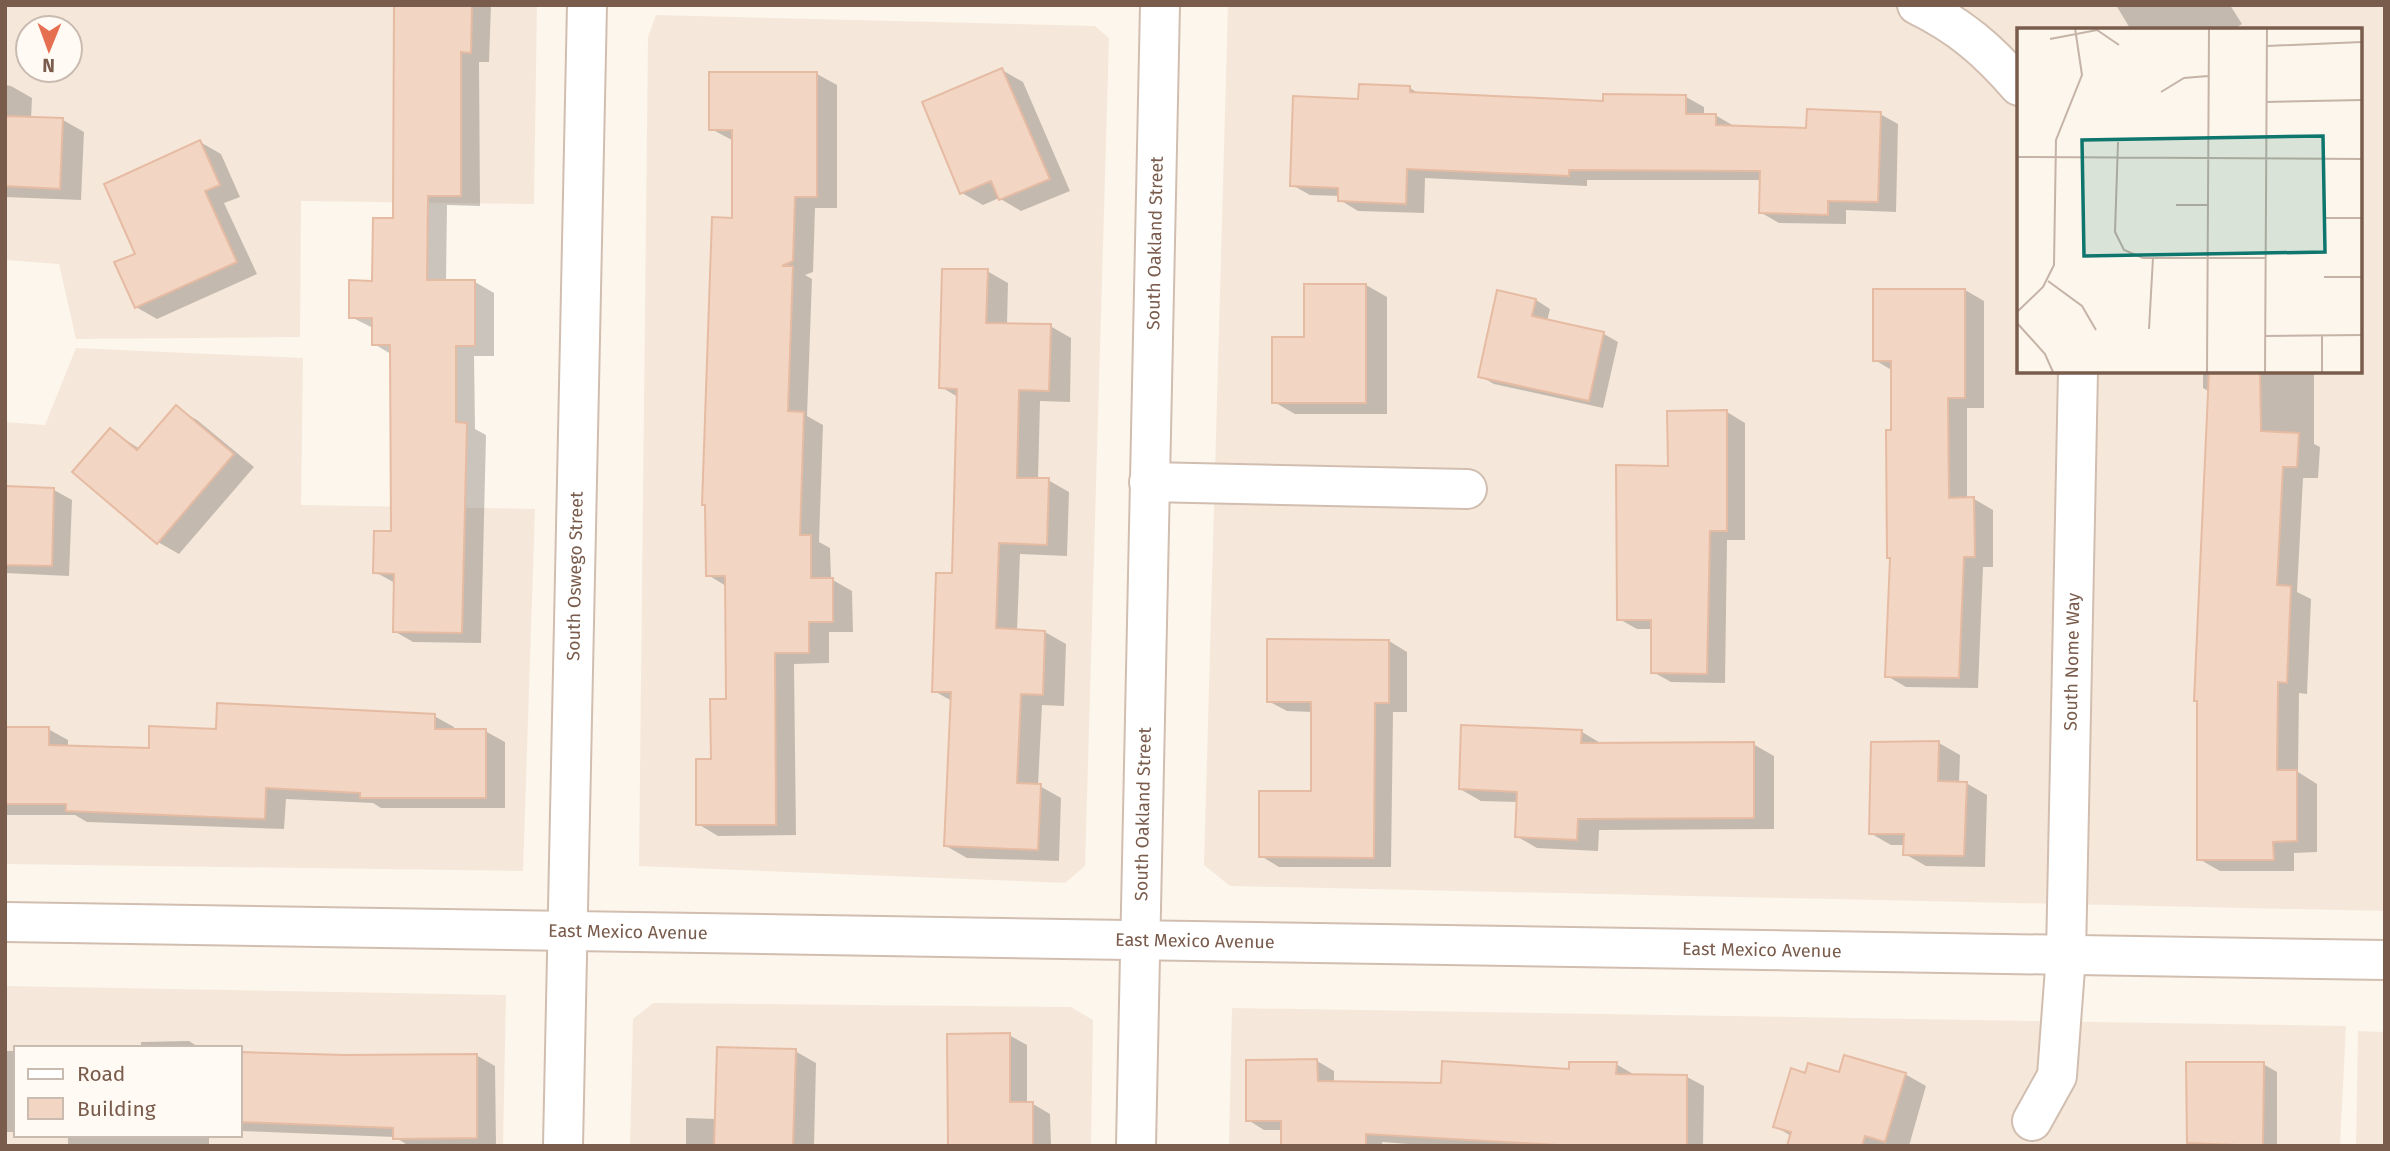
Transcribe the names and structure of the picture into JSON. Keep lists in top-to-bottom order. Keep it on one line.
{"streets":{"street":["South Oakland Street","South Oswego Street","South Nome Way","East Mexico Avenue"]},"crossings":[["South Oakland Street","East Mexico Avenue"],["South Oswego Street","East Mexico Avenue"],["South Nome Way","East Mexico Avenue"]],"legend":["Road","Building"],"north":"bottom"}
